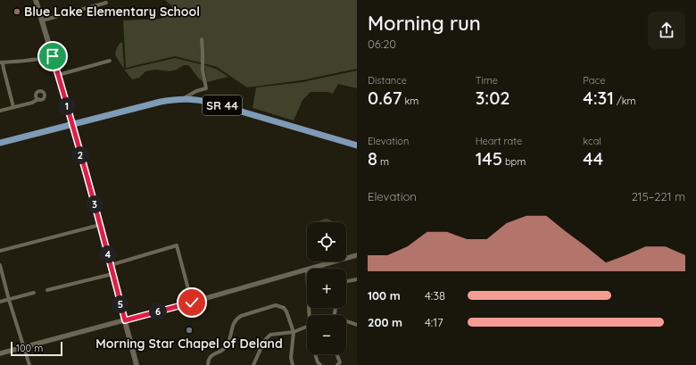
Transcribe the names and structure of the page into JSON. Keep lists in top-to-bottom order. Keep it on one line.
{"streets":{"main road":["SR 44"]},"places":["Blue Lake Elementary School","Morning Star Chapel of Deland"],"scale_bar":"100 m","page":{"heading":["Morning run","06:20"],"stats":[["Distance","0.67 km"],["Time","3:02"],["Pace","4:31 /km"],["Elevation","8 m"],["Heart rate","145 bpm"],["kcal","44"]],"pins":["1","2","3","4","5","6"],"chart":["Elevation","215–221 m"],"map_buttons":["+","−"],"list":[{"name":"100 m","note":"4:38"},{"name":"200 m","note":"4:17"}],"scale":"100 m"}}
